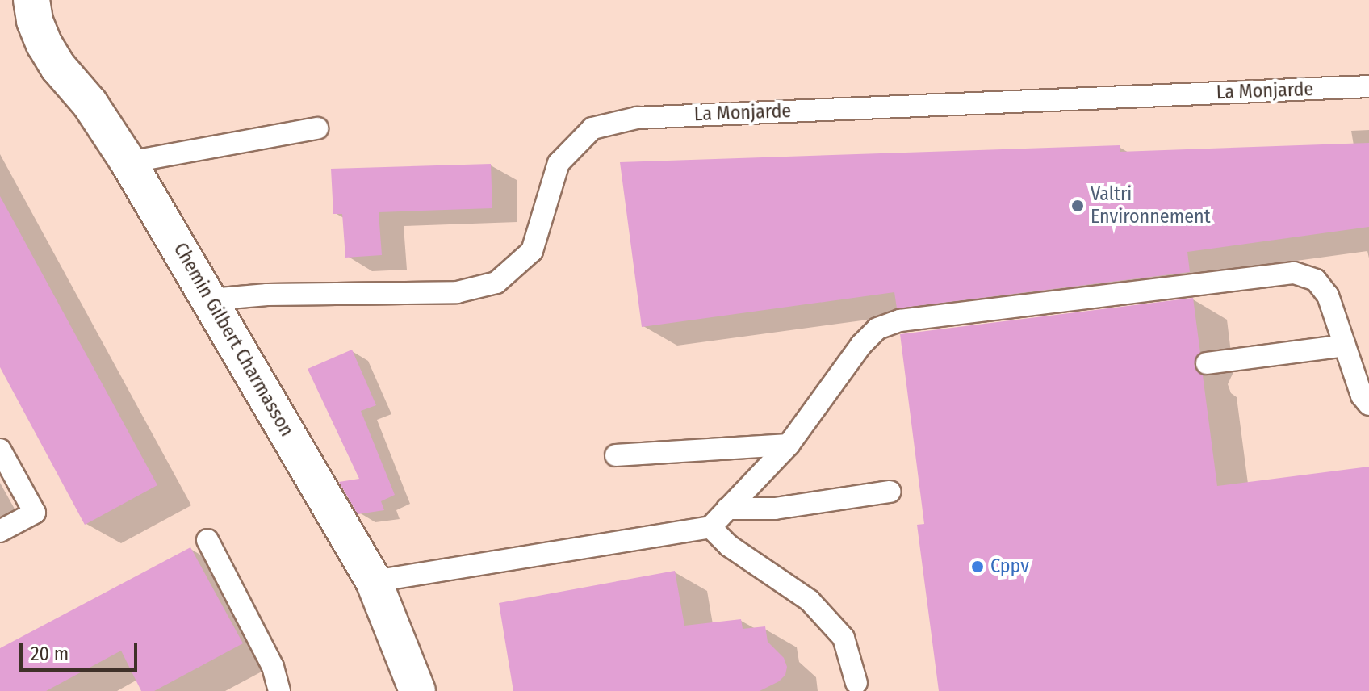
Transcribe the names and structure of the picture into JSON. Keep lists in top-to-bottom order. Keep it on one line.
{"streets":{"street":["Chemin Gilbert Charmasson"],"lane":["La Monjarde"]},"crossings":[["La Monjarde","Chemin Gilbert Charmasson"]],"places":["Valtri Environnement","Cppv"],"scale_bar":"20 m"}
